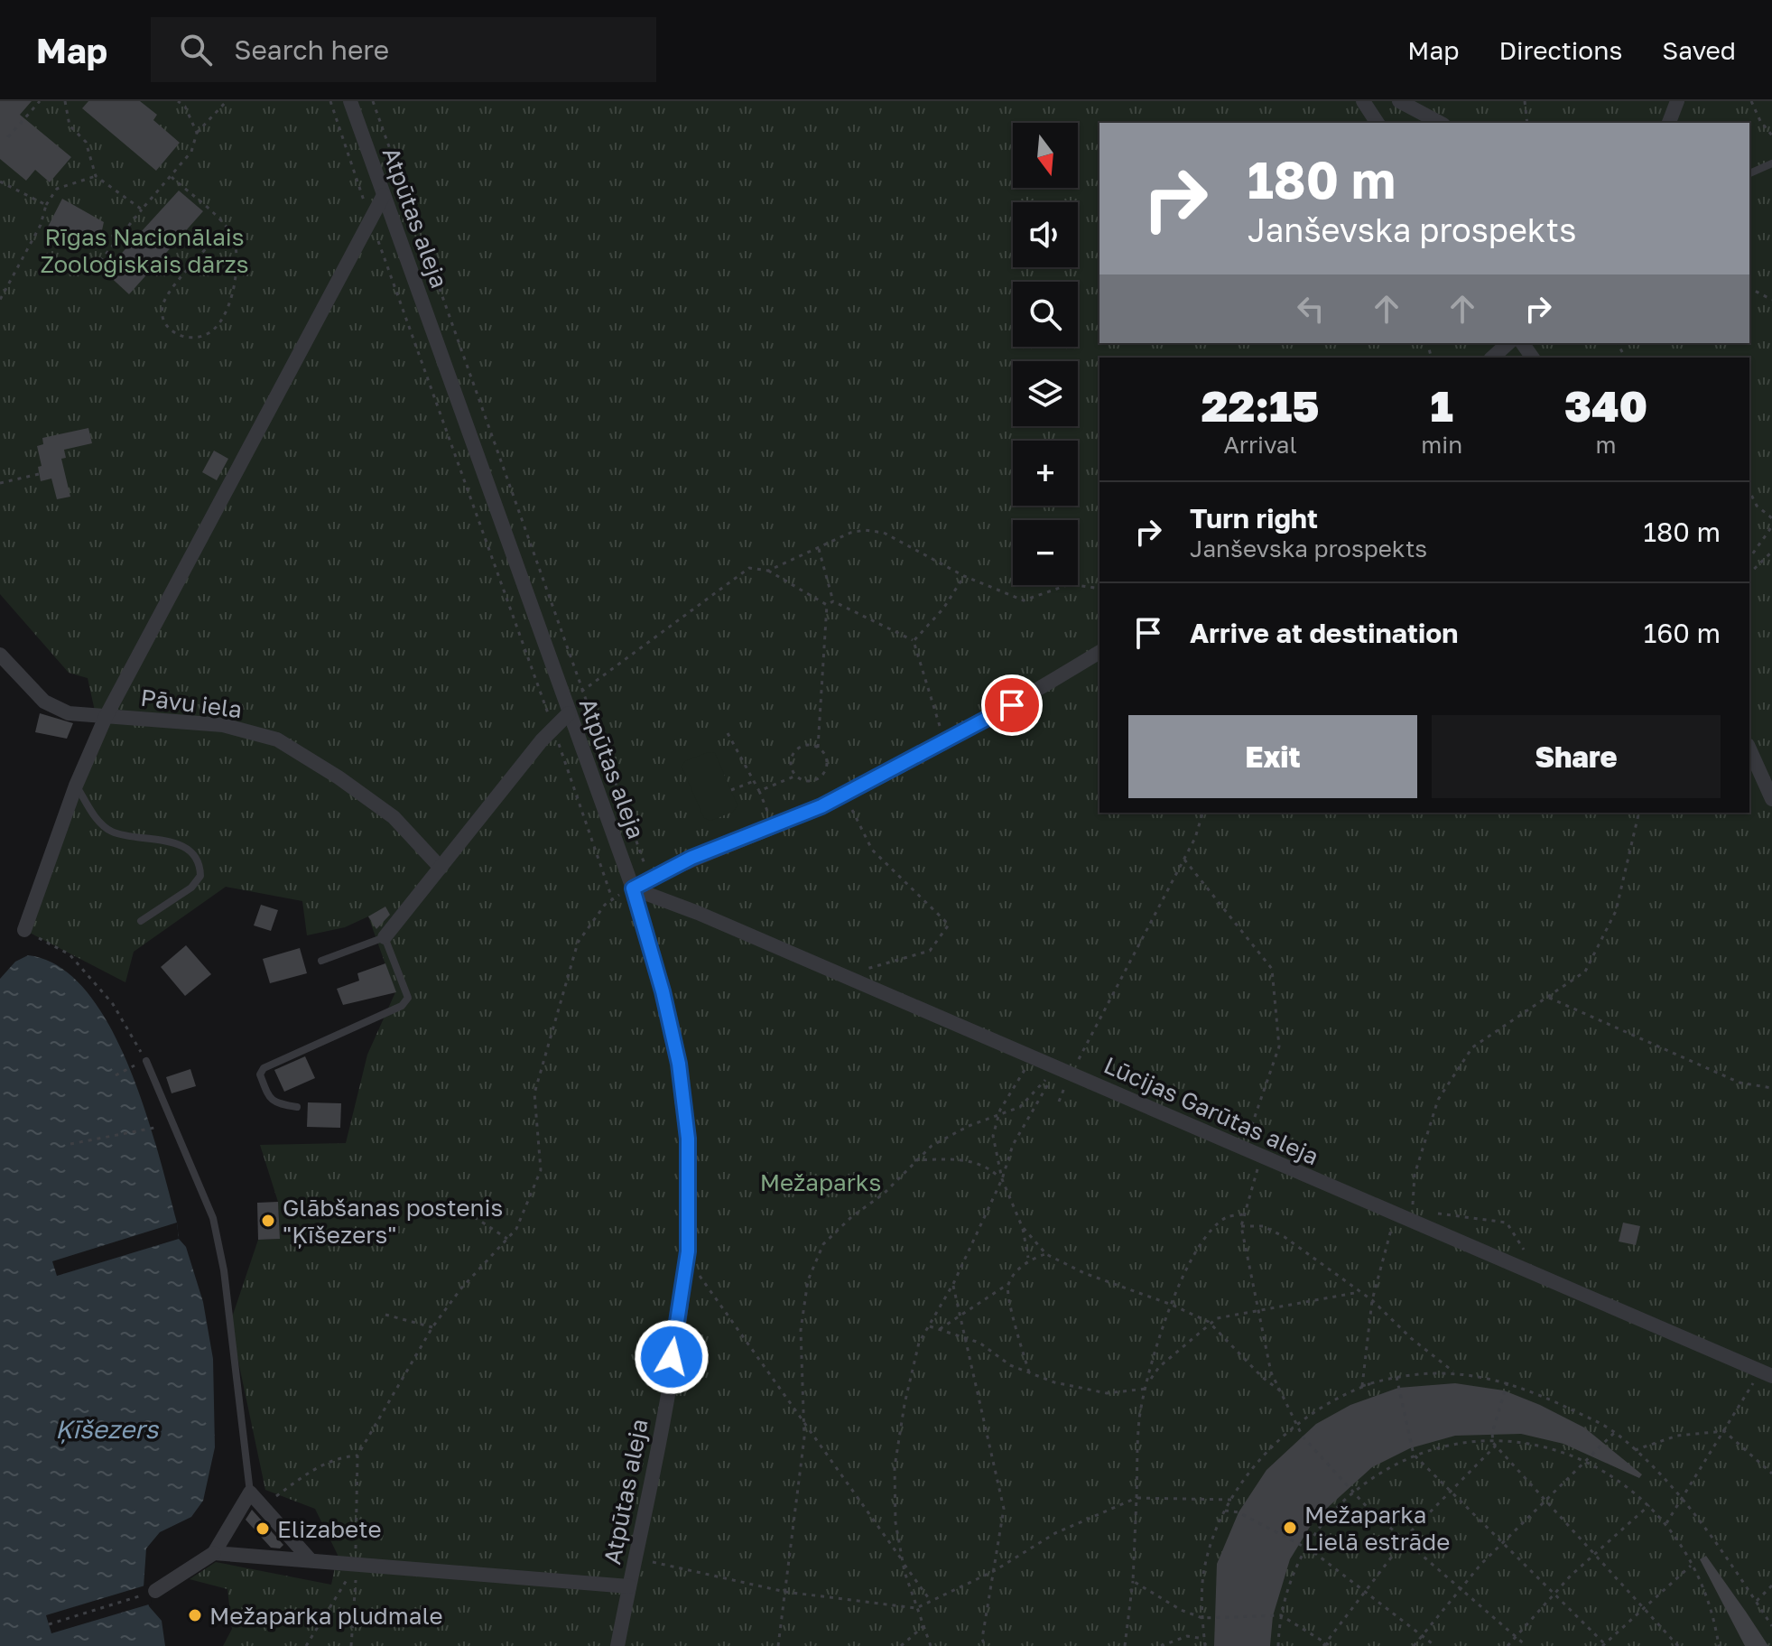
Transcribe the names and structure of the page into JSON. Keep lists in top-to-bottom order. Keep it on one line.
{"streets":{"street":["Atpūtas aleja","Pāvu iela","Lūcijas Garūtas aleja"]},"crossings":[["Atpūtas aleja","Lūcijas Garūtas aleja"]],"water":["Ķīšezers"],"parks":["Rīgas Nacionālais Zooloģiskais dārzs","Mežaparks"],"places":["Glābšanas postenis \"Ķīšezers\"","Mežaparka Lielā estrāde","Elizabete","Mežaparka pludmale"],"north":"bottom","page":{"header":"Map","search":"Search here","nav":["Map","Directions","Saved"],"map_buttons":["+","−"],"turn":["180 m","Janševska prospekts"],"eta":["22:15","Arrival","1","min","340","m"],"list":[{"name":"Turn right","note":"Janševska prospekts","value":"180 m"},{"name":"Arrive at destination","value":"160 m"}],"buttons":["Exit","Share"]}}
